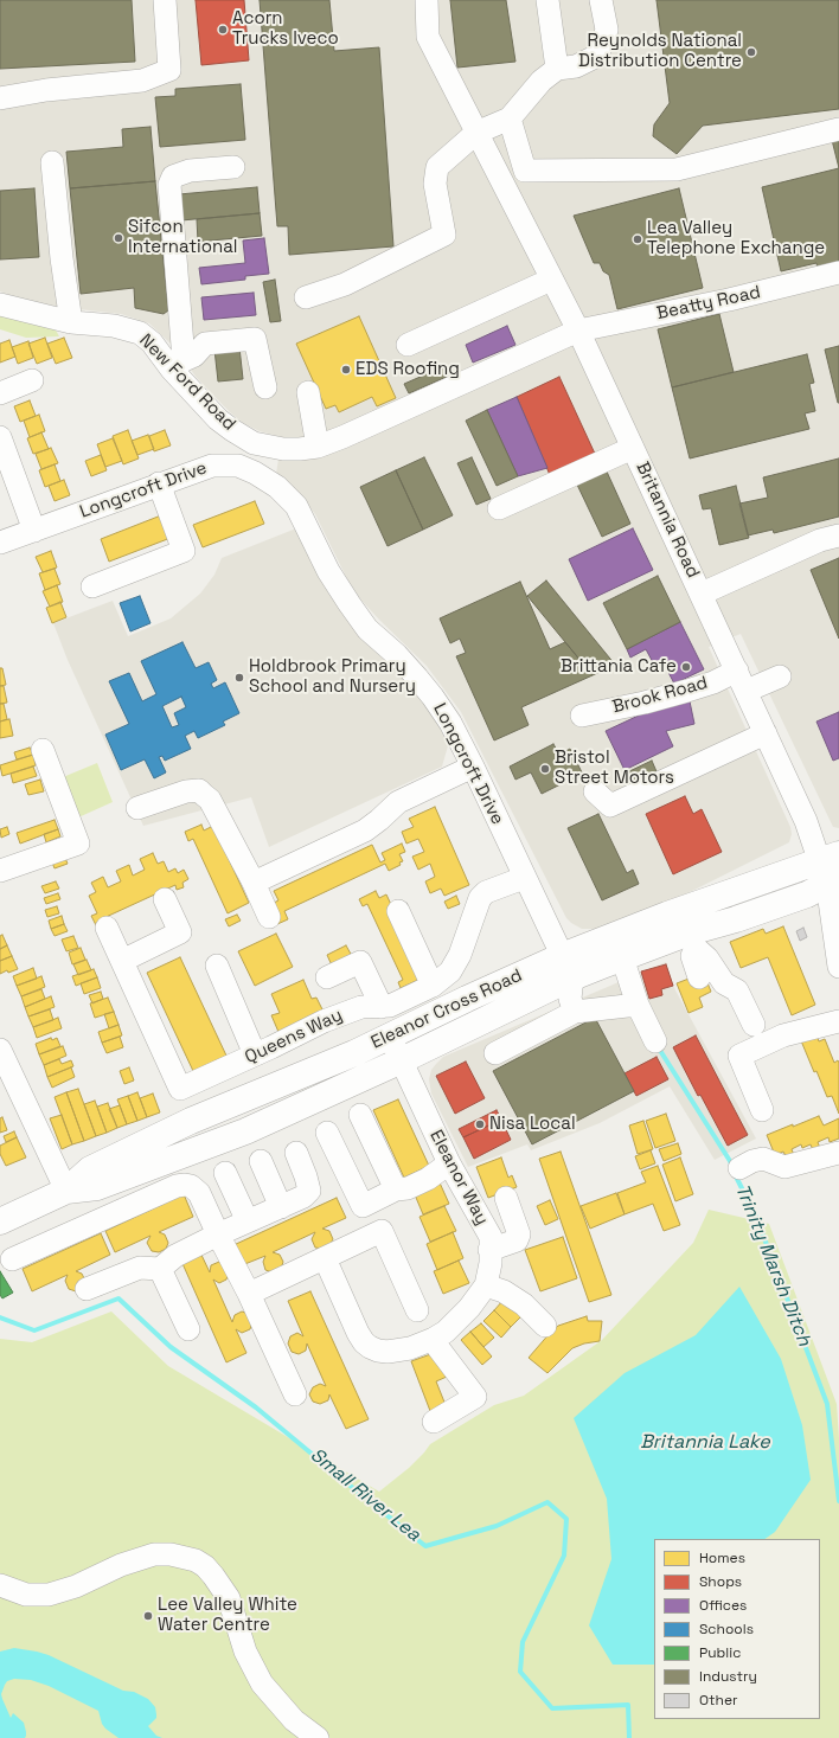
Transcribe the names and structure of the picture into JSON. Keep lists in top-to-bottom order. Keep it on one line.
{"streets":{"main road":["Eleanor Cross Road"],"street":["Beatty Road","New Ford Road","Longcroft Drive","Britannia Road","Brook Road","Queens Way","Eleanor Way"]},"crossings":[["Beatty Road","New Ford Road"],["Beatty Road","Britannia Road"],["New Ford Road","Britannia Road"],["Longcroft Drive","Eleanor Cross Road"],["Longcroft Drive","Queens Way"],["Britannia Road","Brook Road"],["Britannia Road","Eleanor Cross Road"],["Eleanor Cross Road","Eleanor Way"]],"water":["Trinity Marsh Ditch","Britannia Lake","Small River Lea"],"places":["Acorn Trucks Iveco","Reynolds National Distribution Centre","Sifcon International","Lea Valley Telephone Exchange","EDS Roofing","Brittania Cafe","Holdbrook Primary School and Nursery","Bristol Street Motors","Nisa Local","Lee Valley White Water Centre"],"legend":["Homes","Shops","Offices","Schools","Public","Industry","Other"]}
